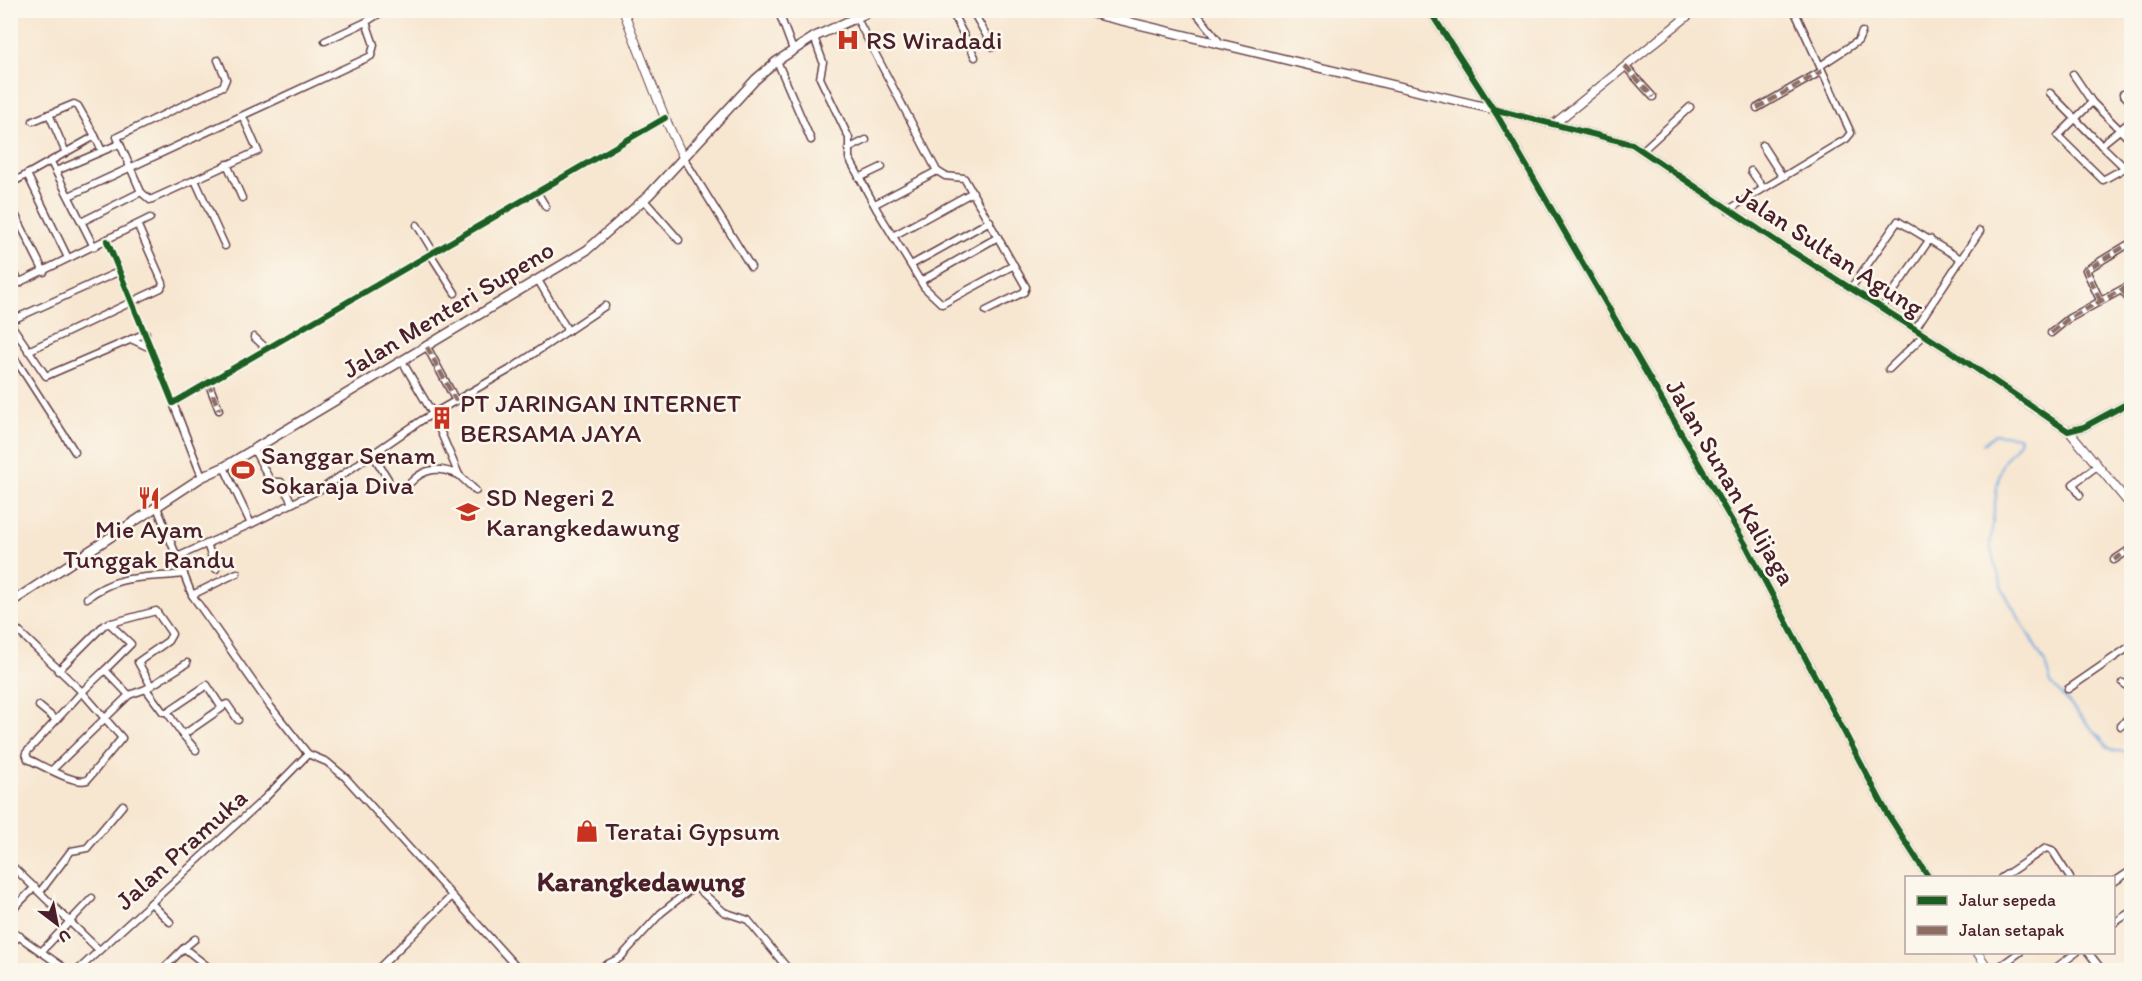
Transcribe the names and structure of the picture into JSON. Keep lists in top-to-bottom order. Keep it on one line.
{"streets":{"main road":["Jalan Menteri Supeno"],"street":["Jalan Sultan Agung","Jalan Sunan Kalijaga","Jalan Pramuka"]},"crossings":[["Jalan Sultan Agung","Jalan Sunan Kalijaga"]],"districts":["Karangkedawung"],"places":{"hospital":["RS Wiradadi"],"building":["PT JARINGAN INTERNET BERSAMA JAYA"],"sports":["Sanggar Senam Sokaraja Diva"],"restaurant":["Mie Ayam Tunggak Randu"],"school or university":["SD Negeri 2 Karangkedawung"],"shop":["Teratai Gypsum"]},"legend":["Jalur sepeda","Jalan setapak"],"north":"bottom right"}
